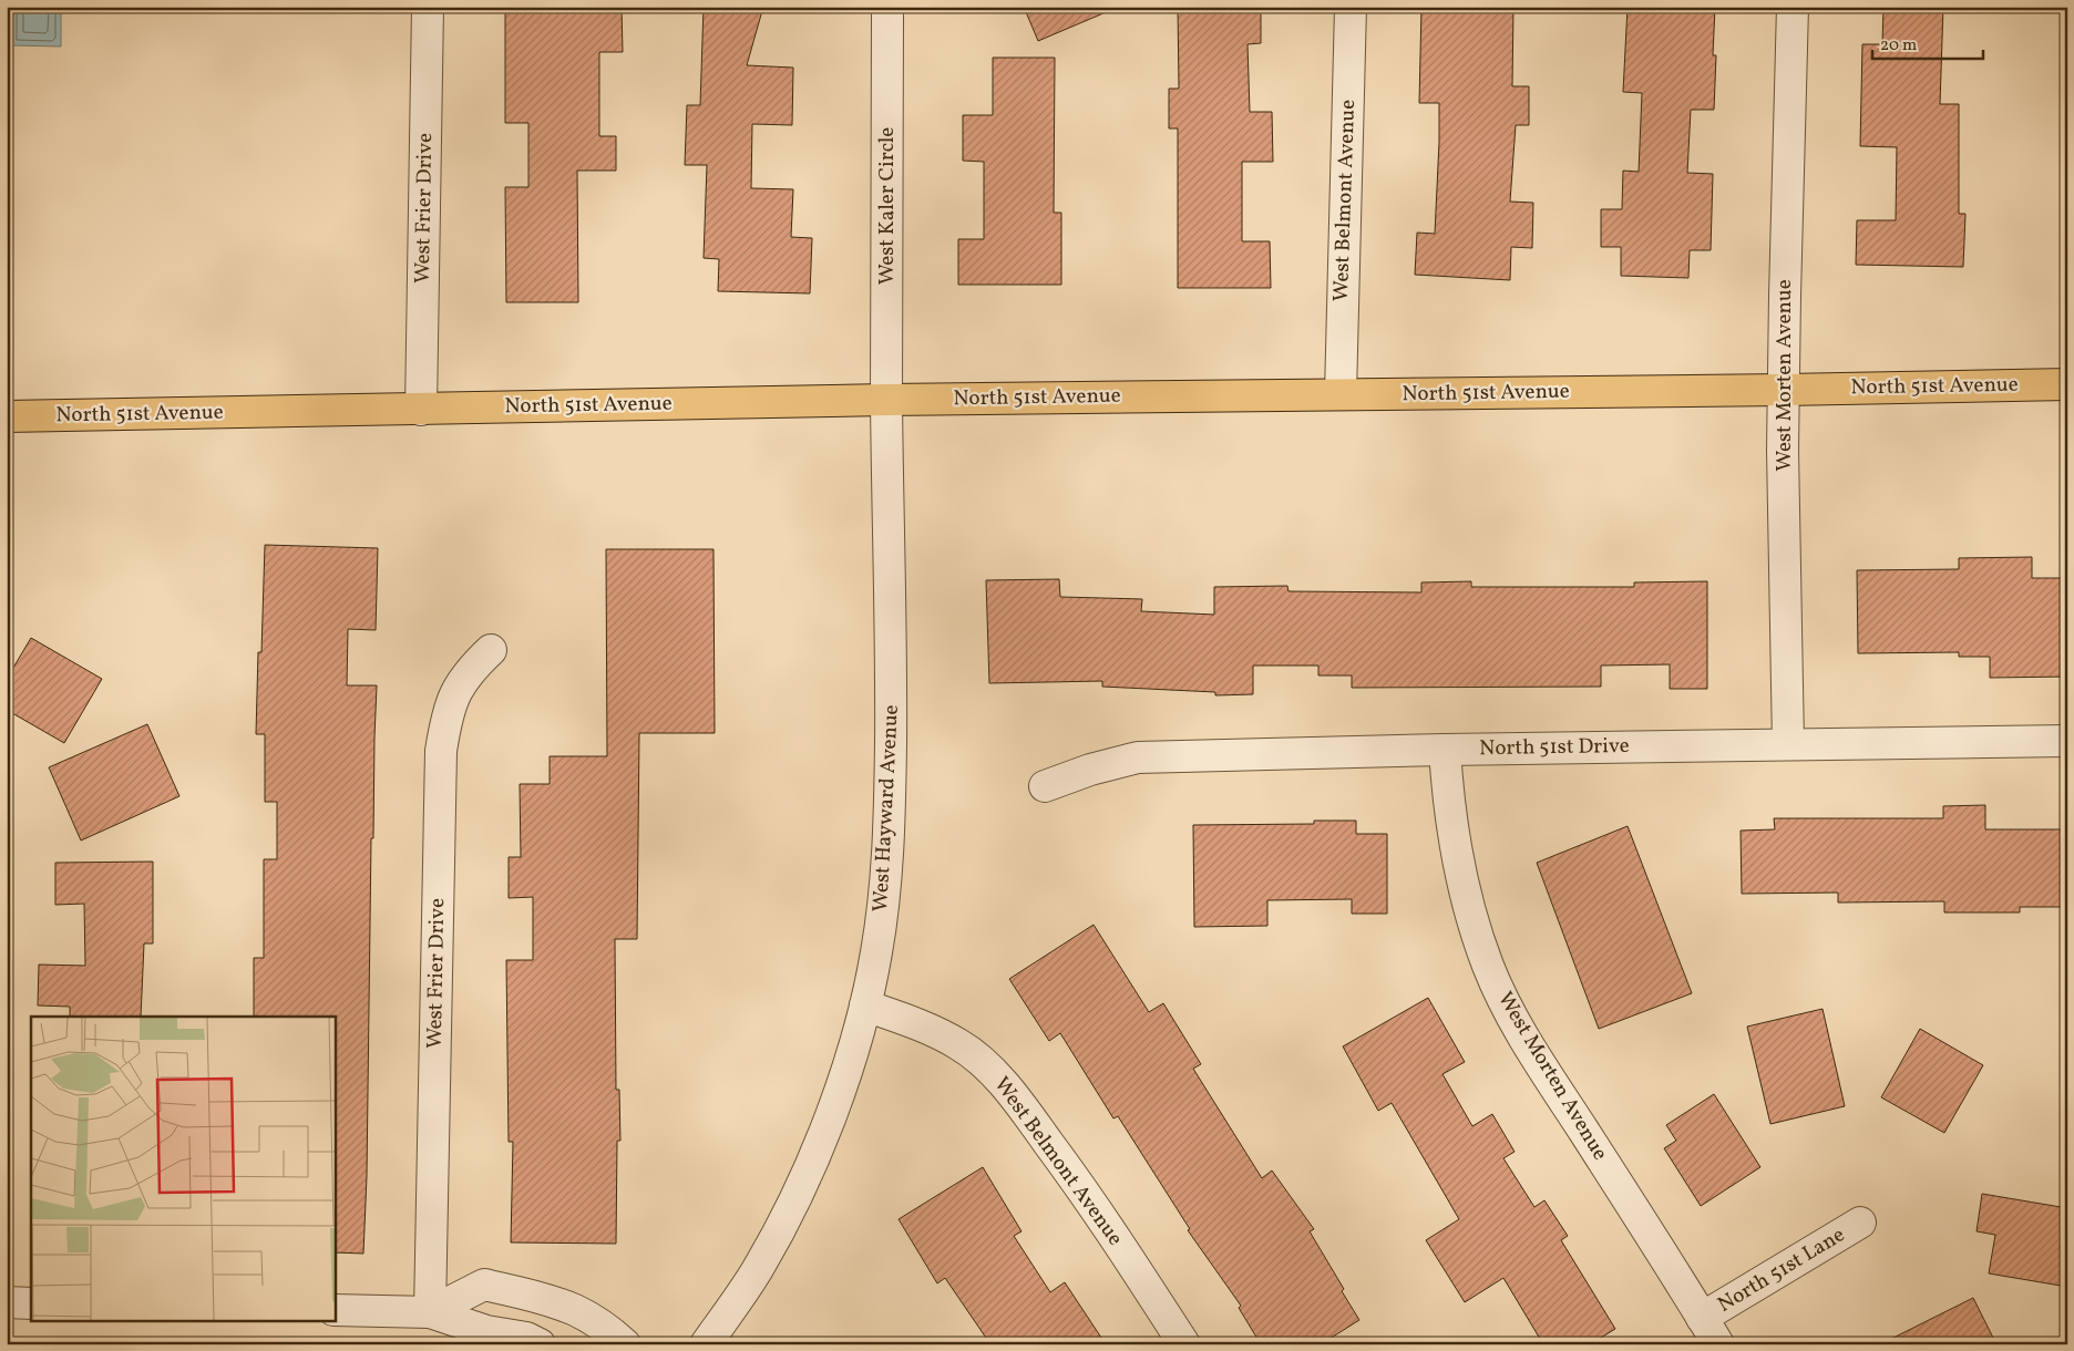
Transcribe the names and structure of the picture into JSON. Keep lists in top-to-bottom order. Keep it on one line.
{"streets":{"main road":["North 51st Avenue"],"street":["West Belmont Avenue","West Kaler Circle","West Frier Drive","West Morten Avenue","North 51st Drive","West Hayward Avenue","North 51st Lane"]},"crossings":[["West Belmont Avenue","North 51st Avenue"],["West Belmont Avenue","West Hayward Avenue"],["West Kaler Circle","North 51st Avenue"],["West Kaler Circle","West Hayward Avenue"],["West Frier Drive","North 51st Avenue"],["West Morten Avenue","North 51st Avenue"],["West Morten Avenue","North 51st Drive"],["West Morten Avenue","North 51st Lane"],["North 51st Avenue","West Hayward Avenue"]],"scale_bar":"20 m"}
